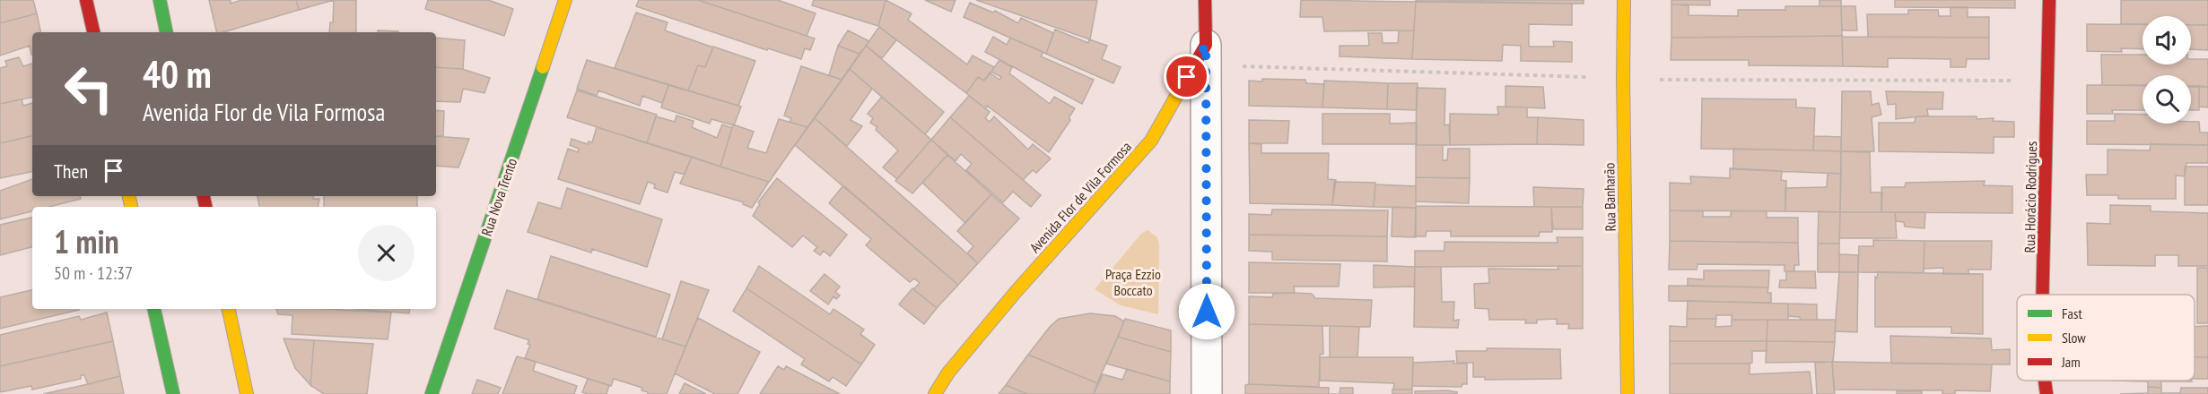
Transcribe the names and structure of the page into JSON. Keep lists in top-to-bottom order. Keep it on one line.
{"streets":{"street":["Rua Nova Trento","Avenida Flor de Vila Formosa","Rua Banharão","Rua Horácio Rodrigues"]},"parks":["Praça Ezzio Boccato"],"legend":["Fast","Slow","Jam"],"page":{"turn":["40 m","Avenida Flor de Vila Formosa"],"then":"Then","heading":["1 min","50 m · 12:37"]}}
